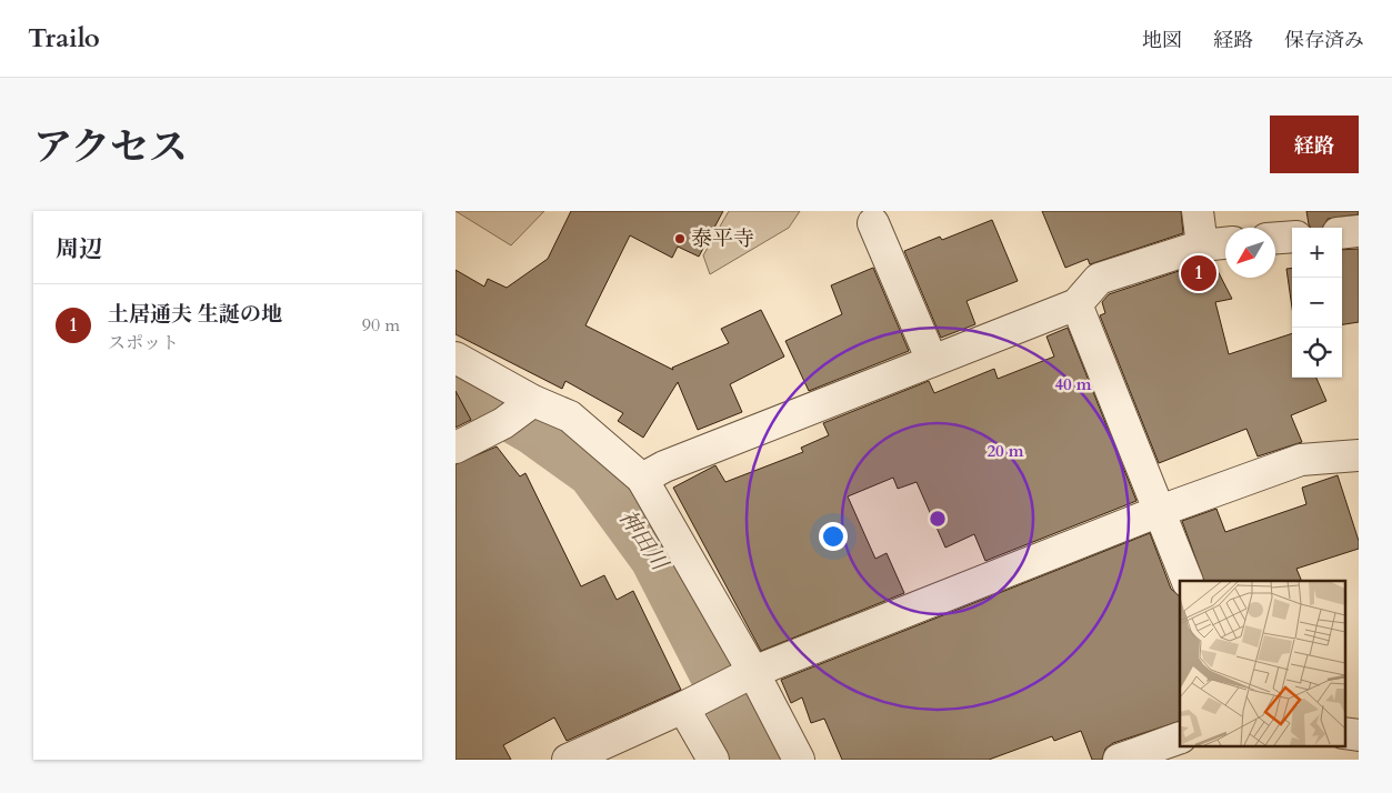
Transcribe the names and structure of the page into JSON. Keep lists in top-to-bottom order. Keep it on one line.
{"water":["神田川"],"places":["泰平寺"],"north":"bottom left","page":{"header":"Trailo","nav":["地図","経路","保存済み"],"title":"アクセス","buttons":"経路","heading":"周辺","map_buttons":["+","−"],"pins":"1","list":[{"mark":"1","name":"土居通夫 生誕の地","note":"スポット","value":"90 m"}]},"rings":["40 m","20 m"]}
